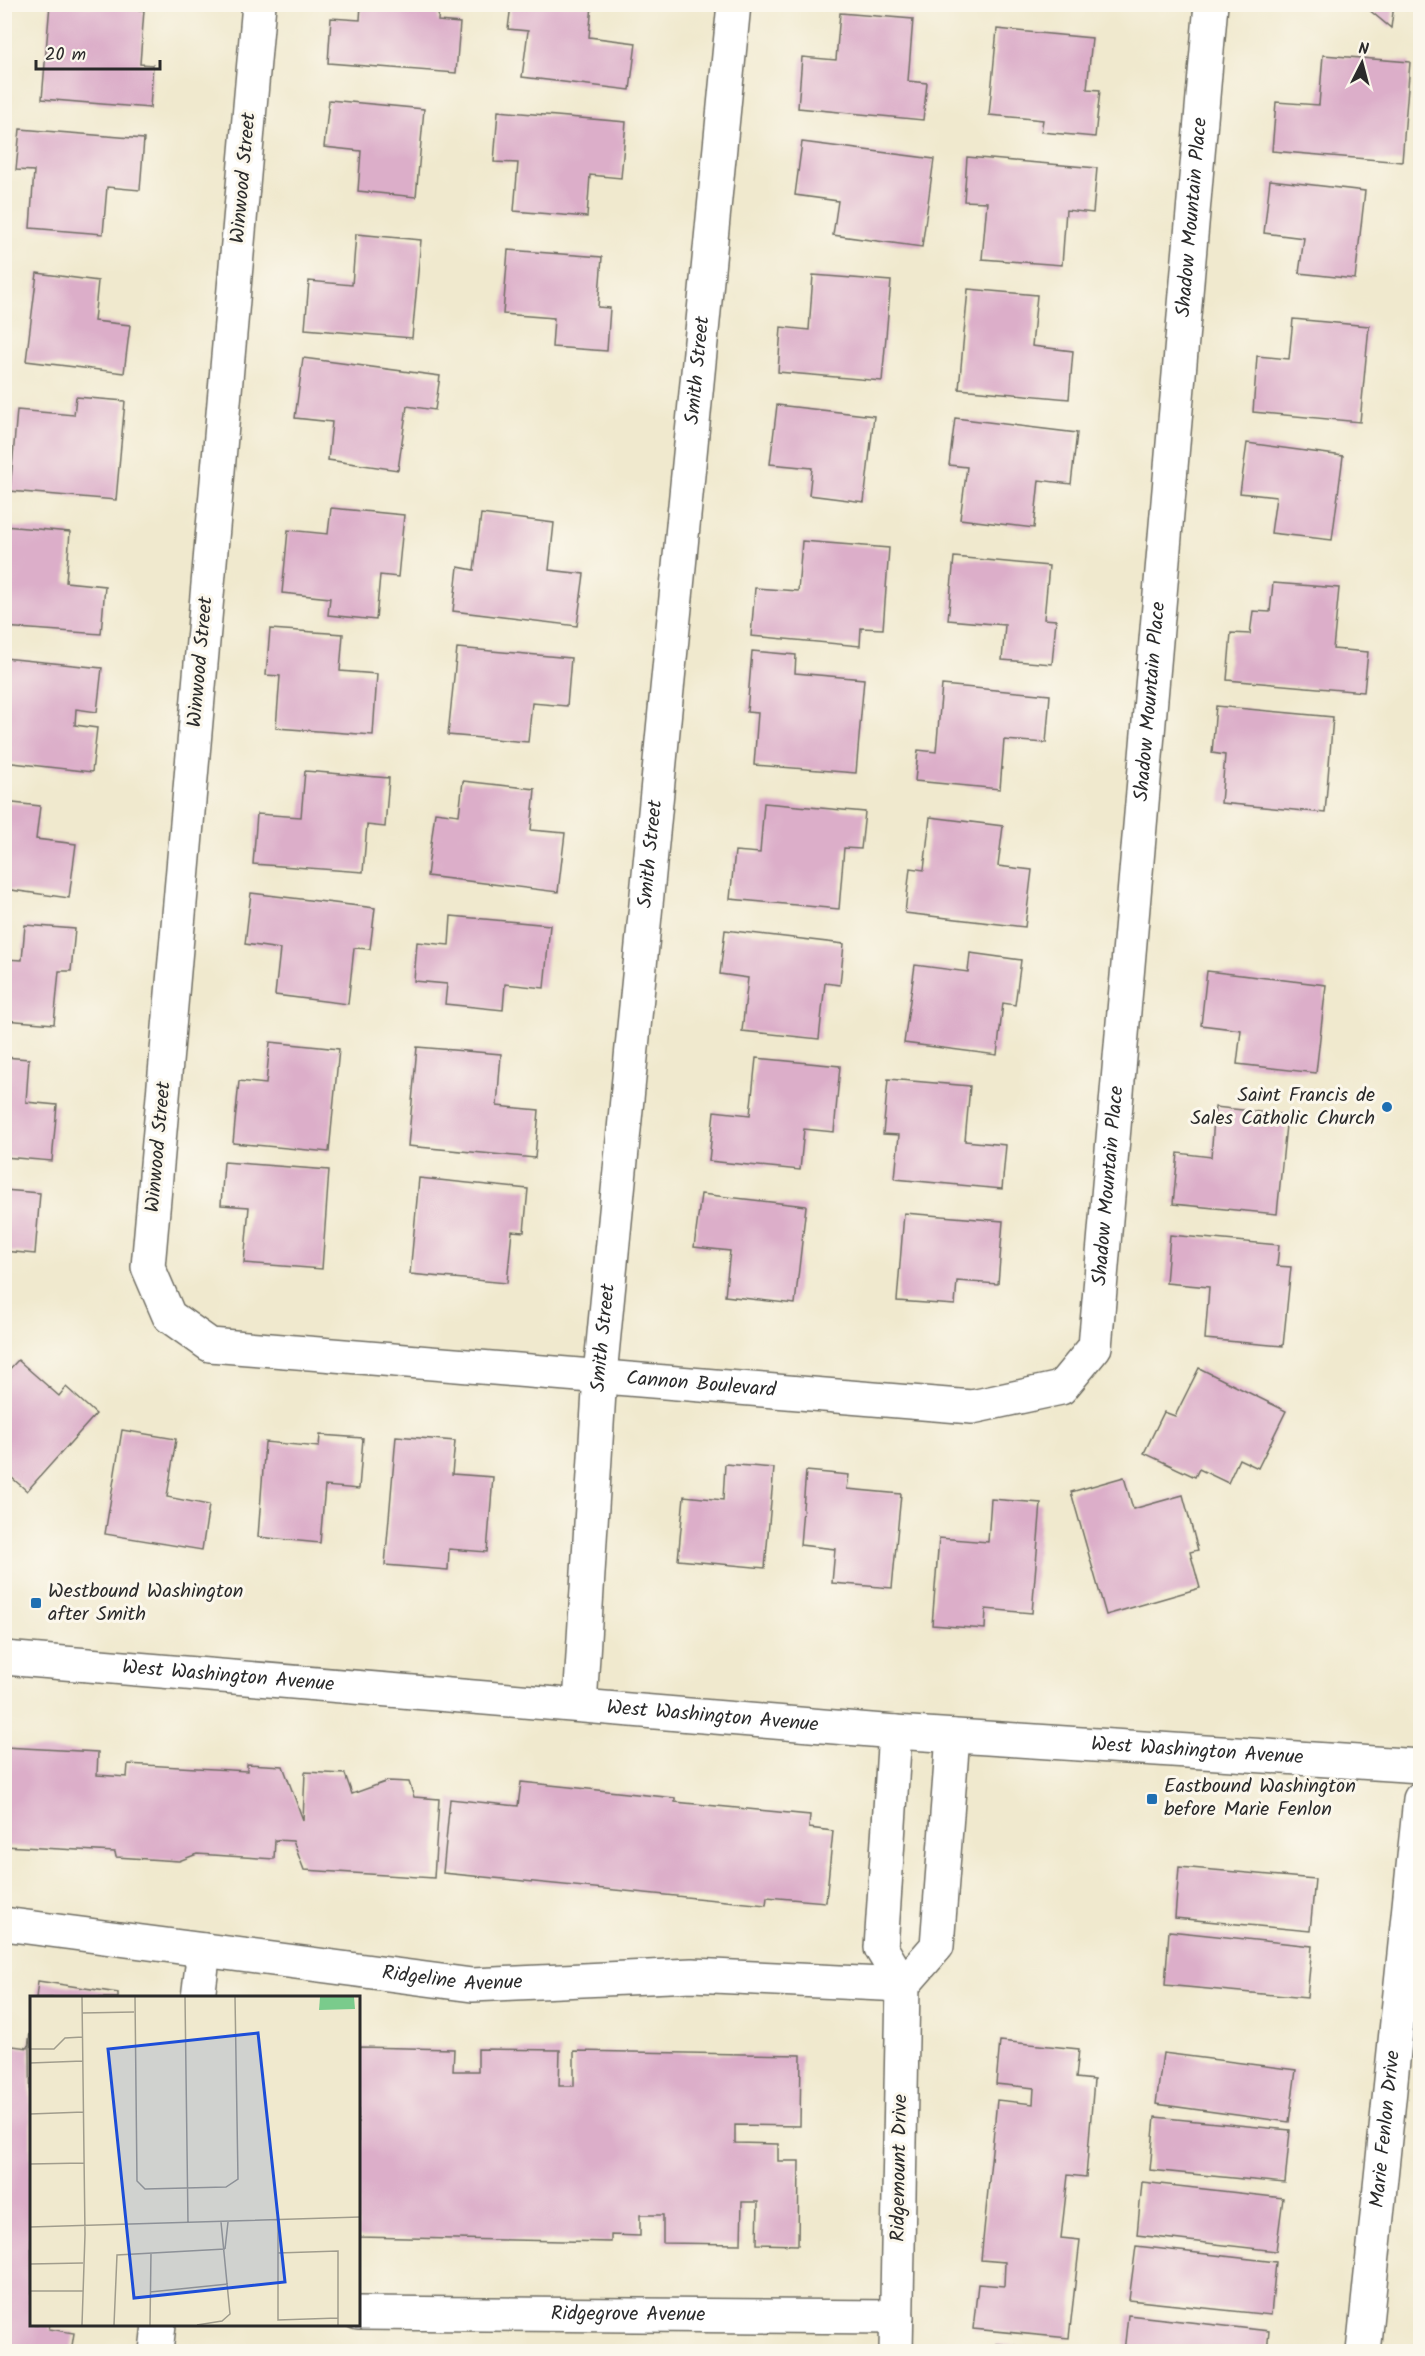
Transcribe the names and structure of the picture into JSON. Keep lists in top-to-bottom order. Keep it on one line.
{"streets":{"street":["Winwood Street","Shadow Mountain Place","Smith Street","Cannon Boulevard","West Washington Avenue","Ridgeline Avenue","Marie Fenlon Drive","Ridgemount Drive","Ridgegrove Avenue"]},"crossings":[["Winwood Street","Cannon Boulevard"],["Shadow Mountain Place","Cannon Boulevard"],["Smith Street","Cannon Boulevard"],["Smith Street","West Washington Avenue"],["Ridgeline Avenue","Ridgemount Drive"],["Ridgemount Drive","Ridgegrove Avenue"]],"places":{"other":["Saint Francis de Sales Catholic Church"],"transit":["Westbound Washington after Smith","Eastbound Washington before Marie Fenlon"]},"scale_bar":"20 m","north":"top"}
